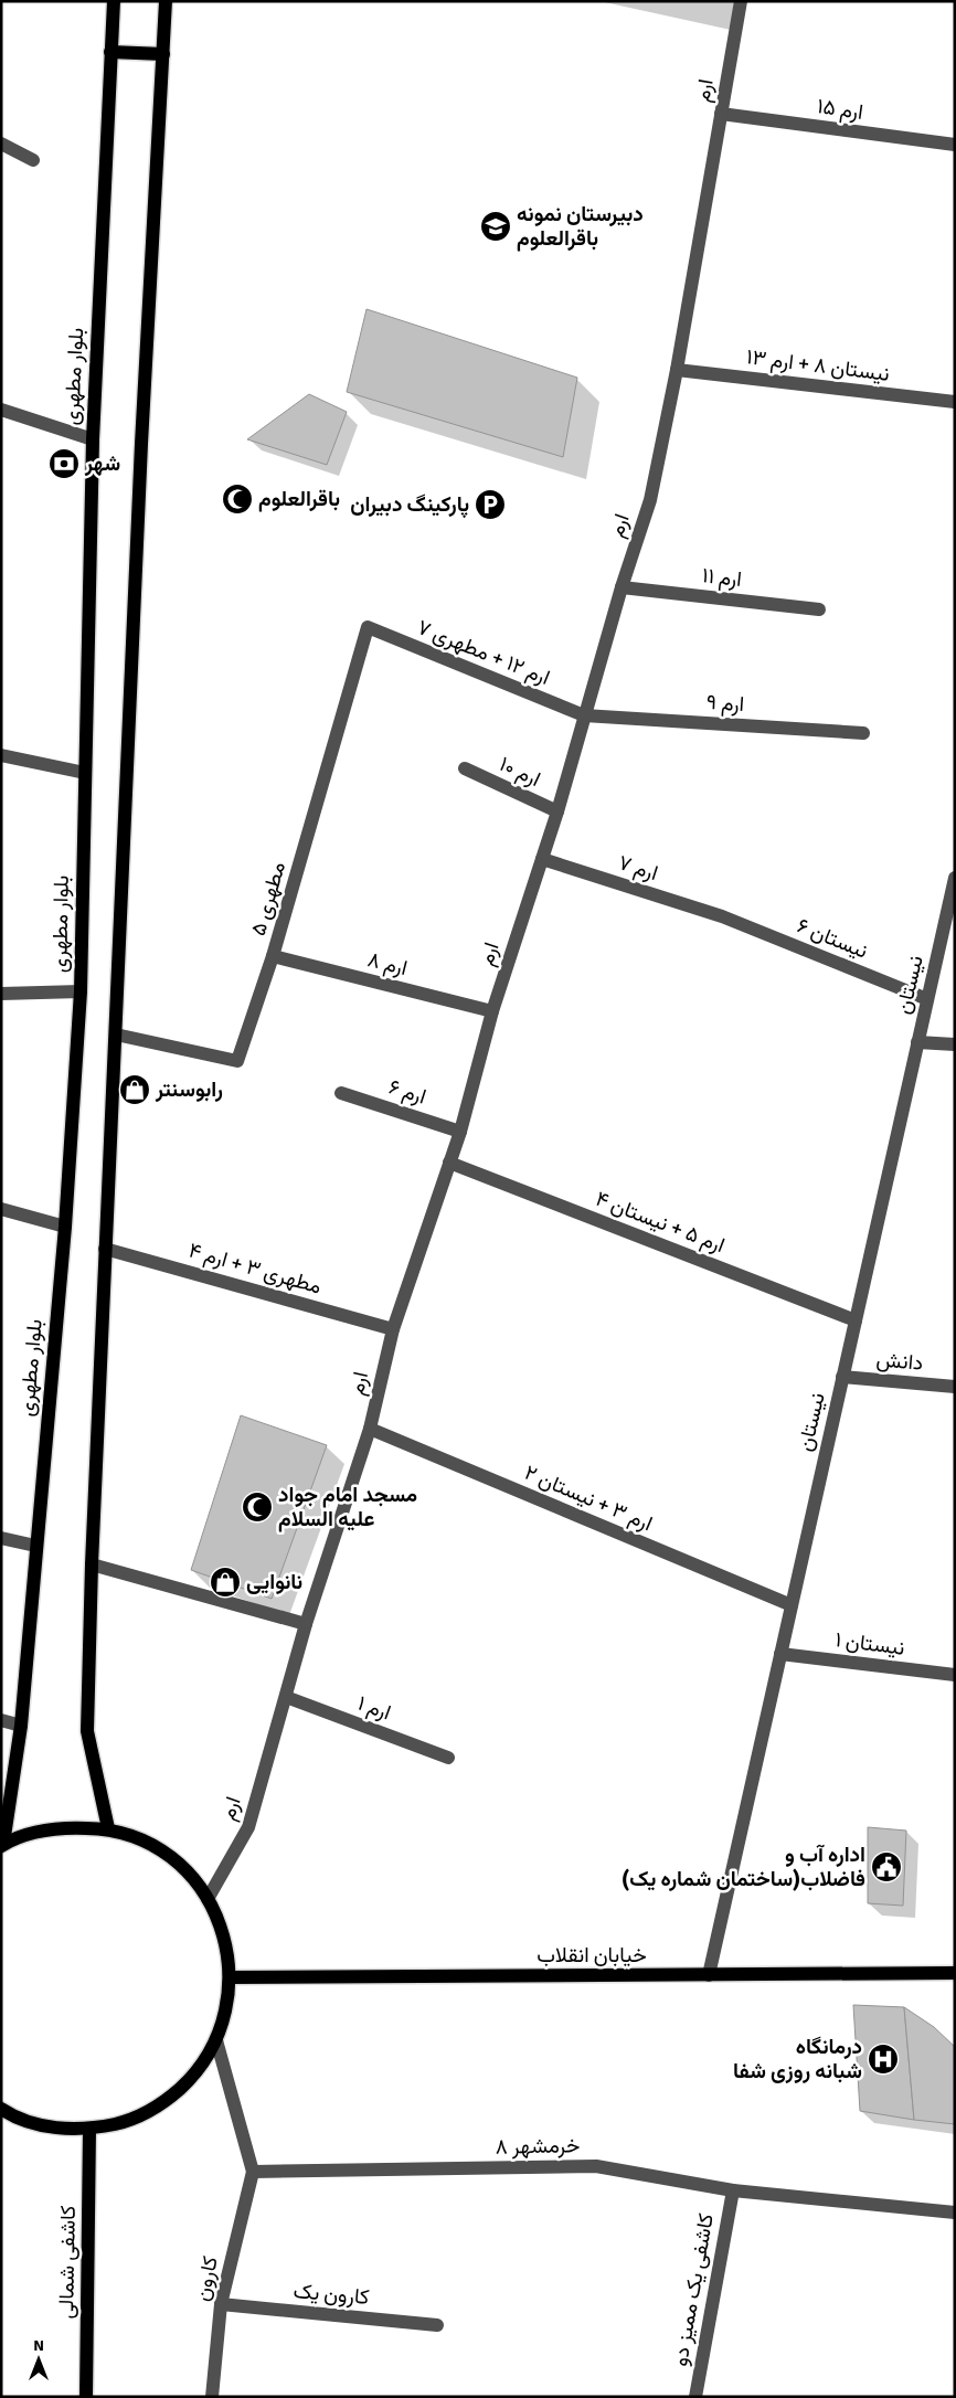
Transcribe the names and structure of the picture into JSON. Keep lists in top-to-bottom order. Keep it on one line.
{"streets":{"main road":["بلوار مطهری","خیابان انقلاب","کاشفی شمالی"],"street":["ارم","ارم ۱۵","نیستان ۸ + ارم ۱۳","ارم ۱۱","ارم ۱۲ + مطهری ۷","ارم ۹","ارم ۱۰","ارم ۷","مطهری ۵","نیستان ۶","ارم ۸","نیستان","ارم ۶","ارم ۵ + نیستان ۴","مطهری ۳ + ارم ۴","دانش","ارم ۳ + نیستان ۲","نیستان ۱","ارم ۱","خرمشهر ۸","کارون","کاشفی یک ممیز دو","کارون یک"]},"crossings":[["ارم","ارم ۱۵"],["ارم","نیستان ۸ + ارم ۱۳"],["ارم","ارم ۱۱"],["ارم","ارم ۱۲ + مطهری ۷"],["ارم","ارم ۹"],["ارم","ارم ۱۰"],["ارم","ارم ۷"],["ارم","ارم ۸"],["ارم","ارم ۶"],["ارم","ارم ۵ + نیستان ۴"],["ارم","مطهری ۳ + ارم ۴"],["ارم","ارم ۳ + نیستان ۲"],["ارم","ارم ۱"],["ارم ۱۲ + مطهری ۷","ارم ۹"],["ارم ۱۲ + مطهری ۷","مطهری ۵"],["ارم ۷","نیستان ۶"],["مطهری ۵","ارم ۸"],["نیستان ۶","نیستان"],["نیستان","ارم ۵ + نیستان ۴"],["نیستان","دانش"],["نیستان","ارم ۳ + نیستان ۲"],["نیستان","نیستان ۱"],["نیستان","خیابان انقلاب"],["خرمشهر ۸","کارون"],["خرمشهر ۸","کاشفی یک ممیز دو"],["کارون","کارون یک"]],"places":{"school or university":["دبیرستان نمونه باقرالعلوم"],"bank":["شهر"],"mosque":["باقرالعلوم","مسجد امام جواد علیه السلام"],"parking":["پارکینگ دبیران"],"shop":["رابوسنتر","نانوایی"],"public building":["اداره آب و فاضلاب(ساختمان شماره یک)"],"hospital":["درمانگاه شبانه روزی شفا"]},"north":"top"}
